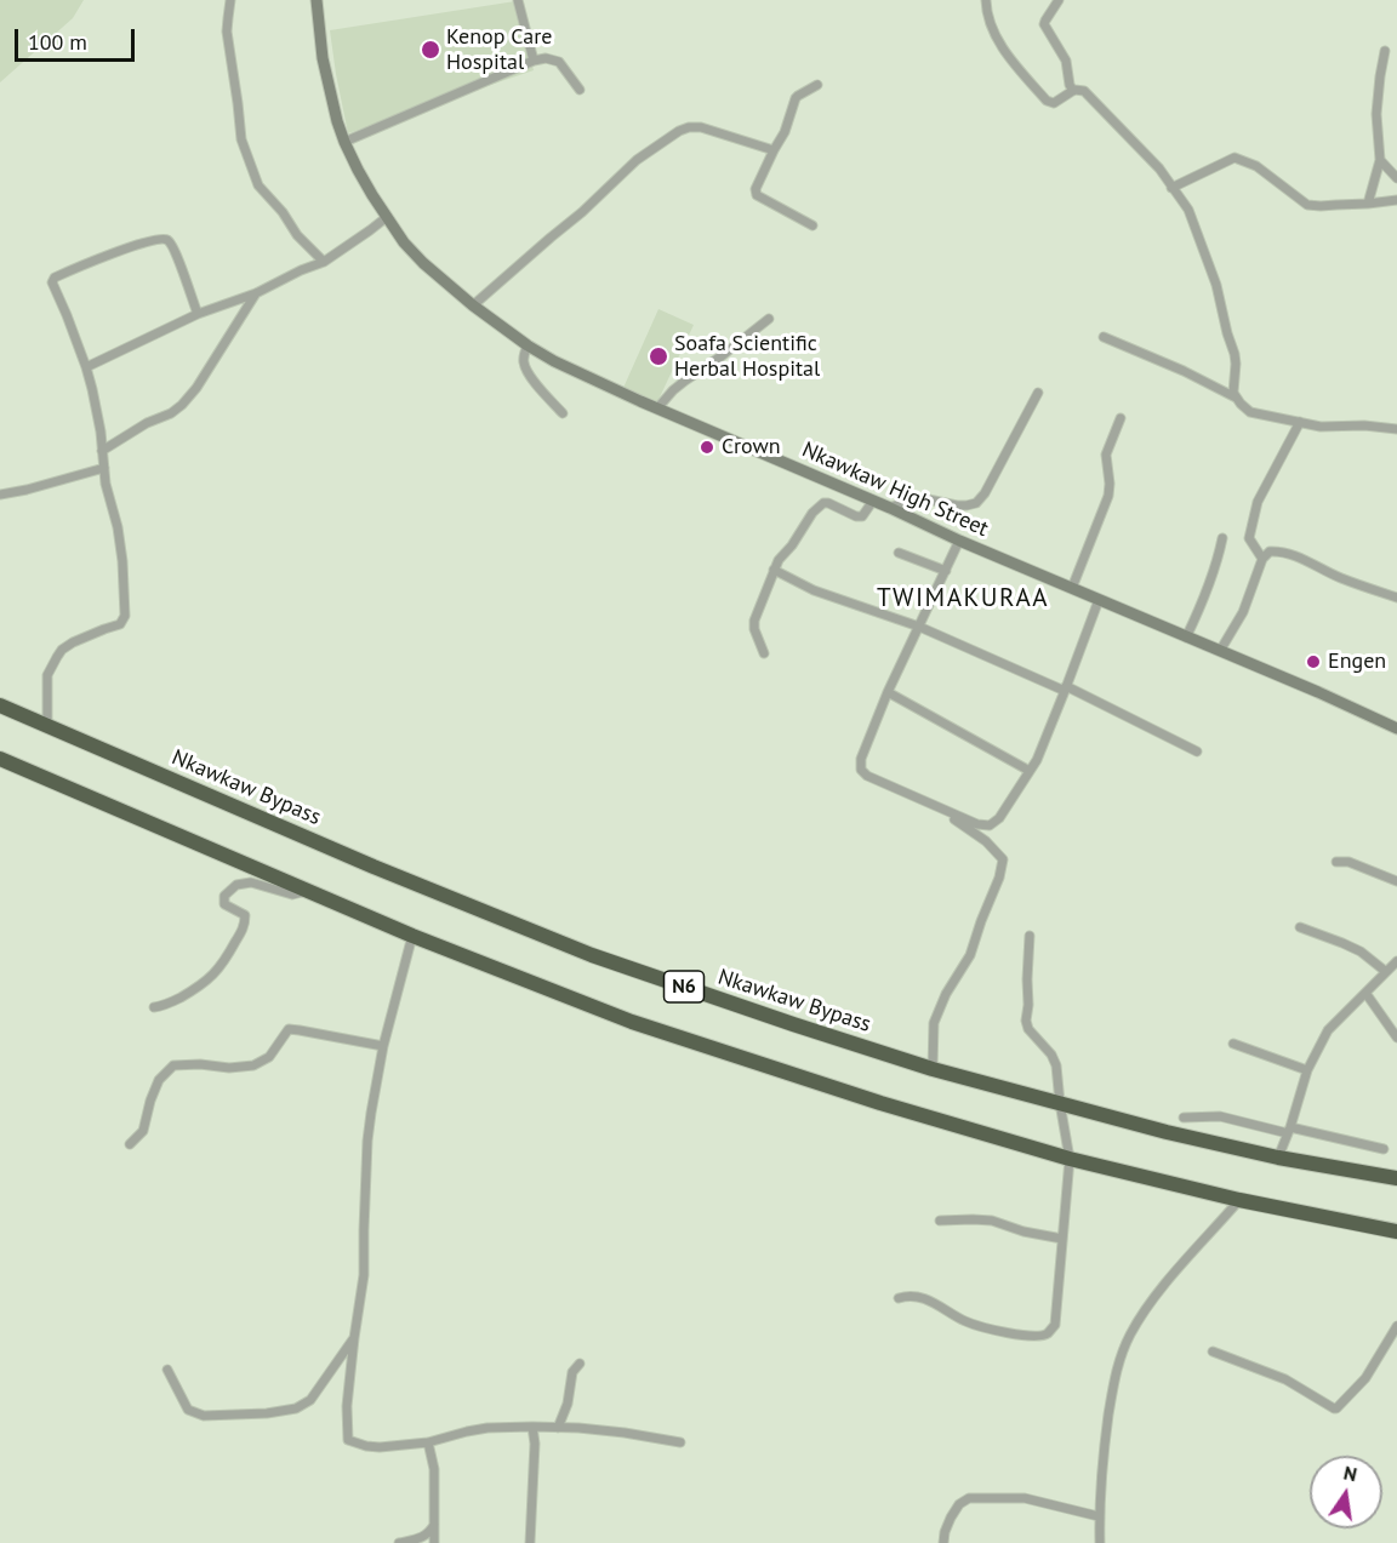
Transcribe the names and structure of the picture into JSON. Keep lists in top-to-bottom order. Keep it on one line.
{"streets":{"highway":["Nkawkaw Bypass","N6"],"main road":["Nkawkaw High Street"]},"districts":["TWIMAKURAA"],"places":["Kenop Care Hospital","Soafa Scientific Herbal Hospital","Crown","Engen"],"scale_bar":"100 m","north":"top"}
